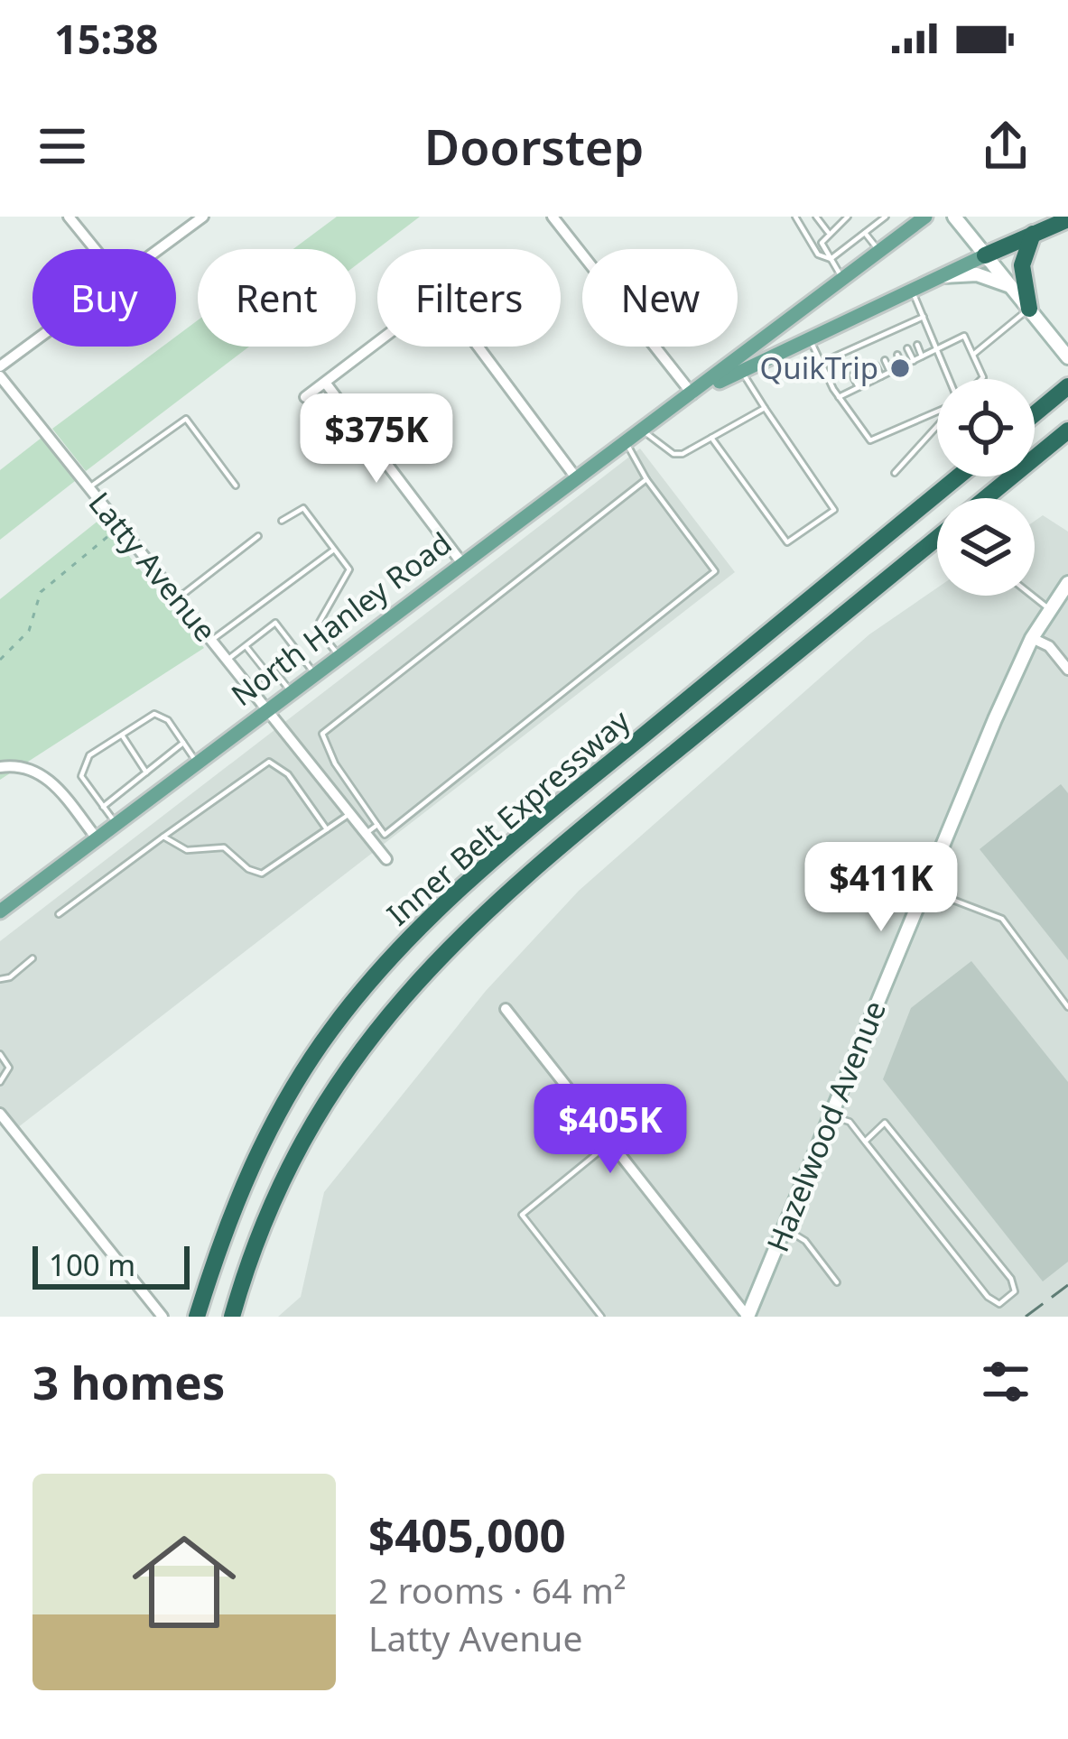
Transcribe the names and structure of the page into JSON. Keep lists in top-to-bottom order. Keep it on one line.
{"streets":{"highway":["Inner Belt Expressway"],"main road":["North Hanley Road"],"street":["Latty Avenue","Hazelwood Avenue"]},"crossings":[["Latty Avenue","North Hanley Road"]],"places":["QuikTrip"],"scale_bar":"100 m","page":{"status":"15:38","header":"Doorstep","chip":["Buy","Rent","Filters","New"],"price":["$375K","$411K","$405K"],"scale":"100 m","heading":"3 homes","list":[{"name":"$405,000","note":"2 rooms · 64 m² · Latty Avenue"}]}}
